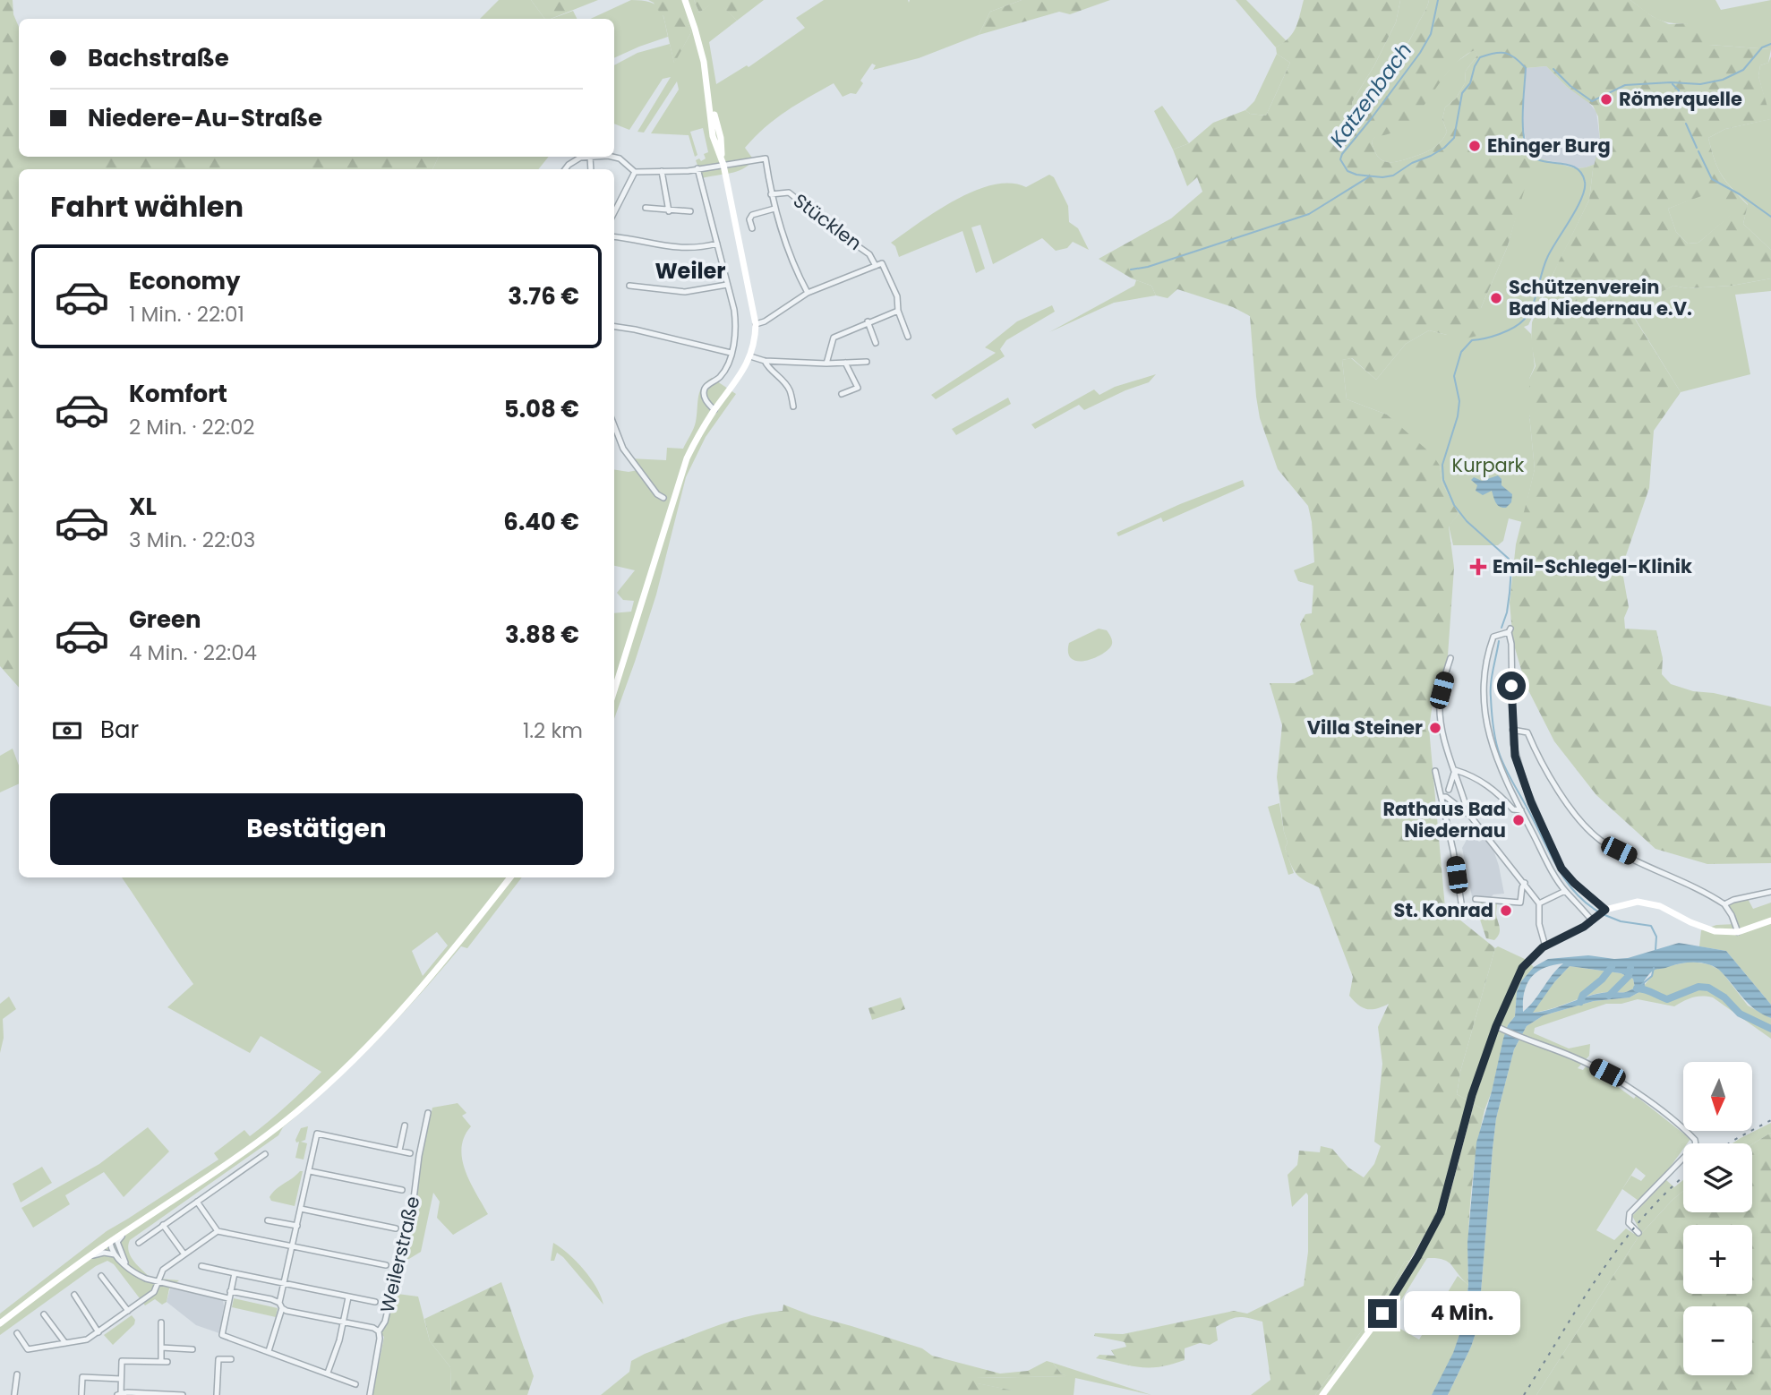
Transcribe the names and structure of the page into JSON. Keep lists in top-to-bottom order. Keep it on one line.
{"streets":{"street":["Stücklen","Weilerstraße"]},"districts":["Weiler"],"water":["Katzenbach"],"parks":["Kurpark"],"places":{"other":["Römerquelle","Ehinger Burg","Schützenverein Bad Niedernau e.V.","Villa Steiner","Rathaus Bad Niedernau","St. Konrad"],"health":["Emil-Schlegel-Klinik"]},"north":"bottom","page":{"banner":["Bachstraße","Niedere-Au-Straße"],"heading":"Fahrt wählen","list":[{"name":"Economy","note":"1 Min. · 22:01","value":"3.76 €"},{"name":"Komfort","note":"2 Min. · 22:02","value":"5.08 €"},{"name":"XL","note":"3 Min. · 22:03","value":"6.40 €"},{"name":"Green","note":"4 Min. · 22:04","value":"3.88 €"}],"pay":["Bar","1.2 km"],"buttons":"Bestätigen","map_buttons":["+","−"],"bubble":"4 Min."}}
